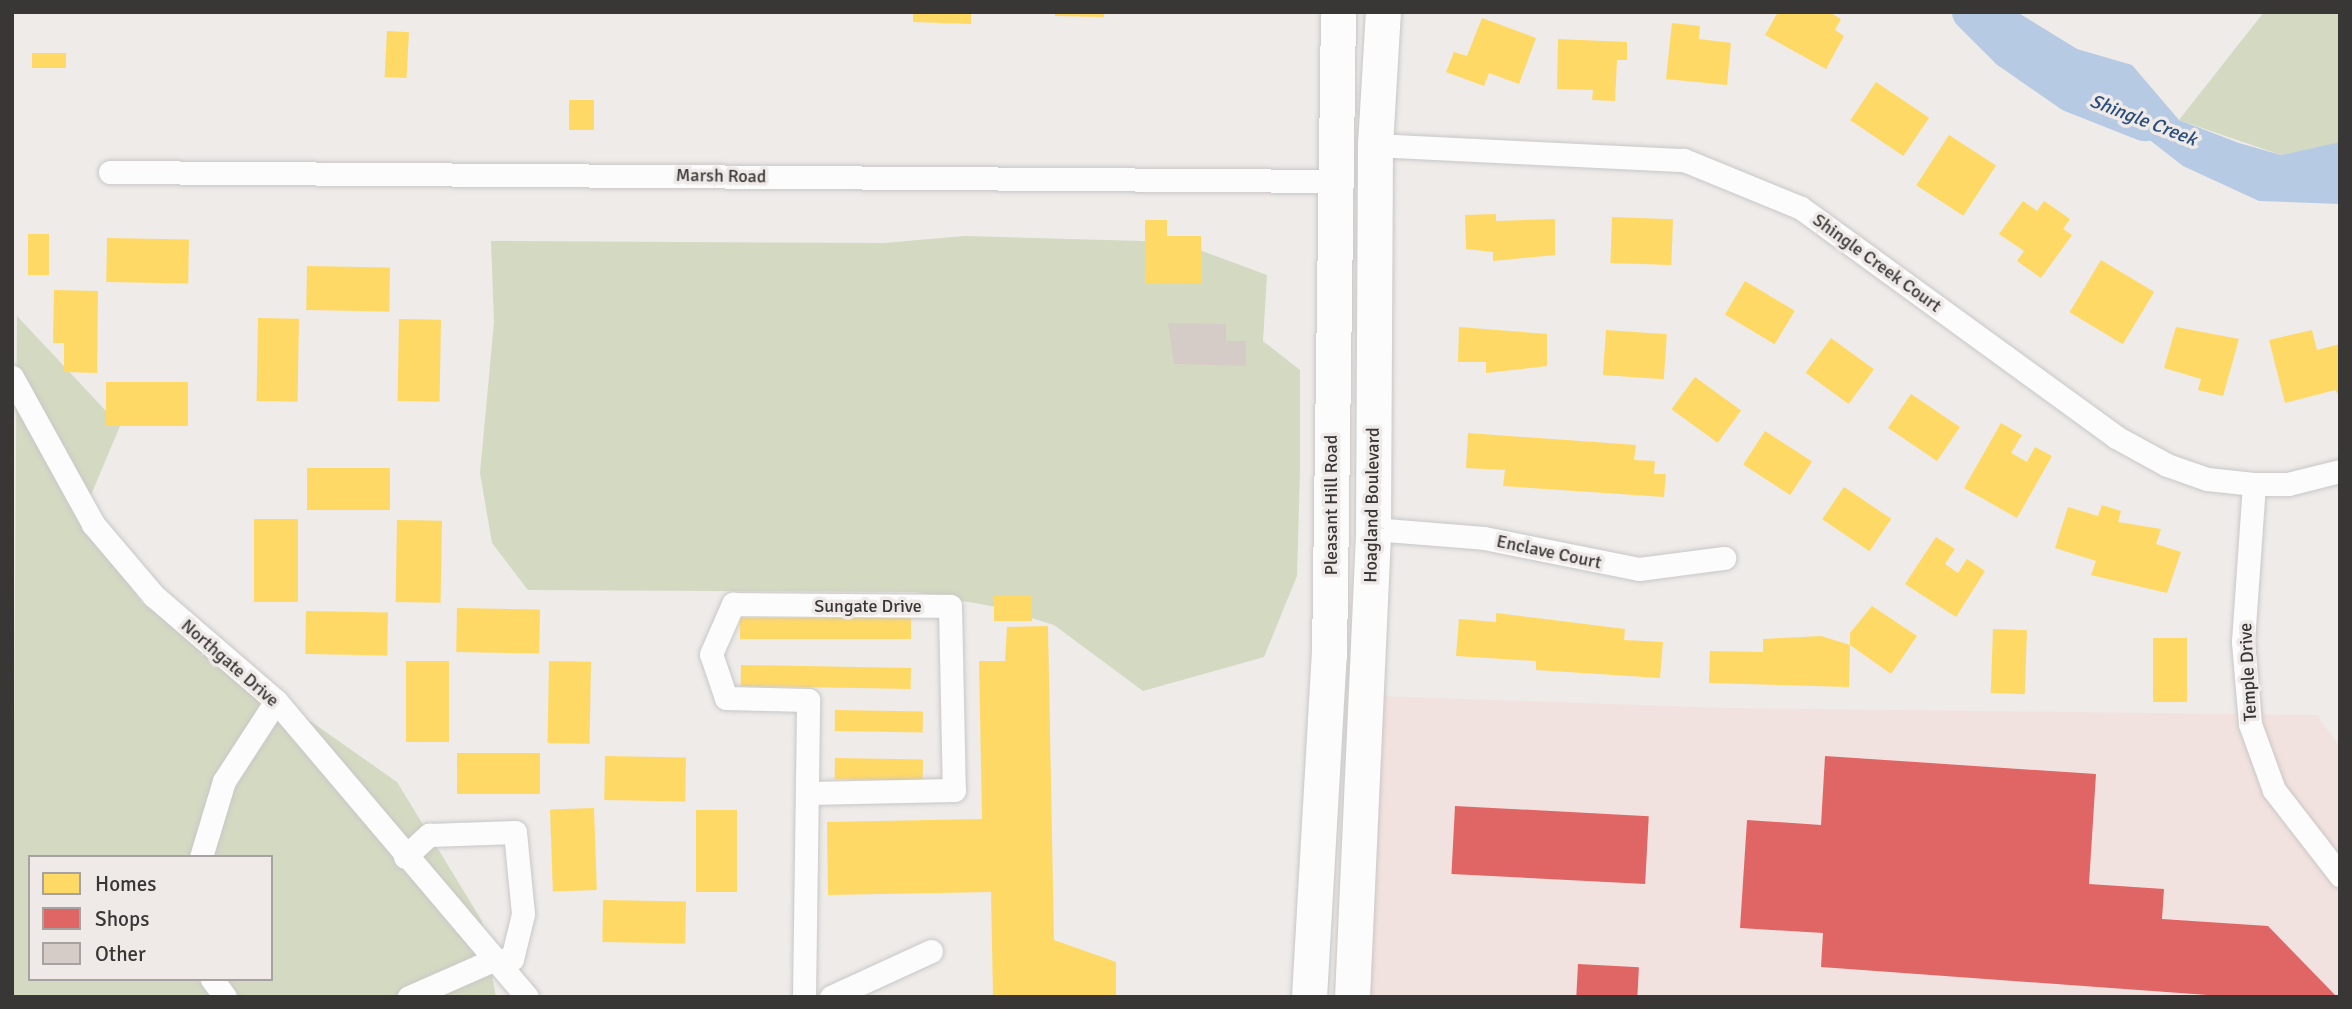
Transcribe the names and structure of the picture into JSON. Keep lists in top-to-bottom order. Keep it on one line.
{"streets":{"main road":["Pleasant Hill Road","Hoagland Boulevard"],"street":["Marsh Road","Shingle Creek Court","Enclave Court","Sungate Drive","Northgate Drive","Temple Drive"]},"crossings":[["Marsh Road","Pleasant Hill Road"],["Shingle Creek Court","Hoagland Boulevard"],["Shingle Creek Court","Temple Drive"],["Hoagland Boulevard","Enclave Court"]],"water":["Shingle Creek"],"legend":["Homes","Shops","Other"]}
